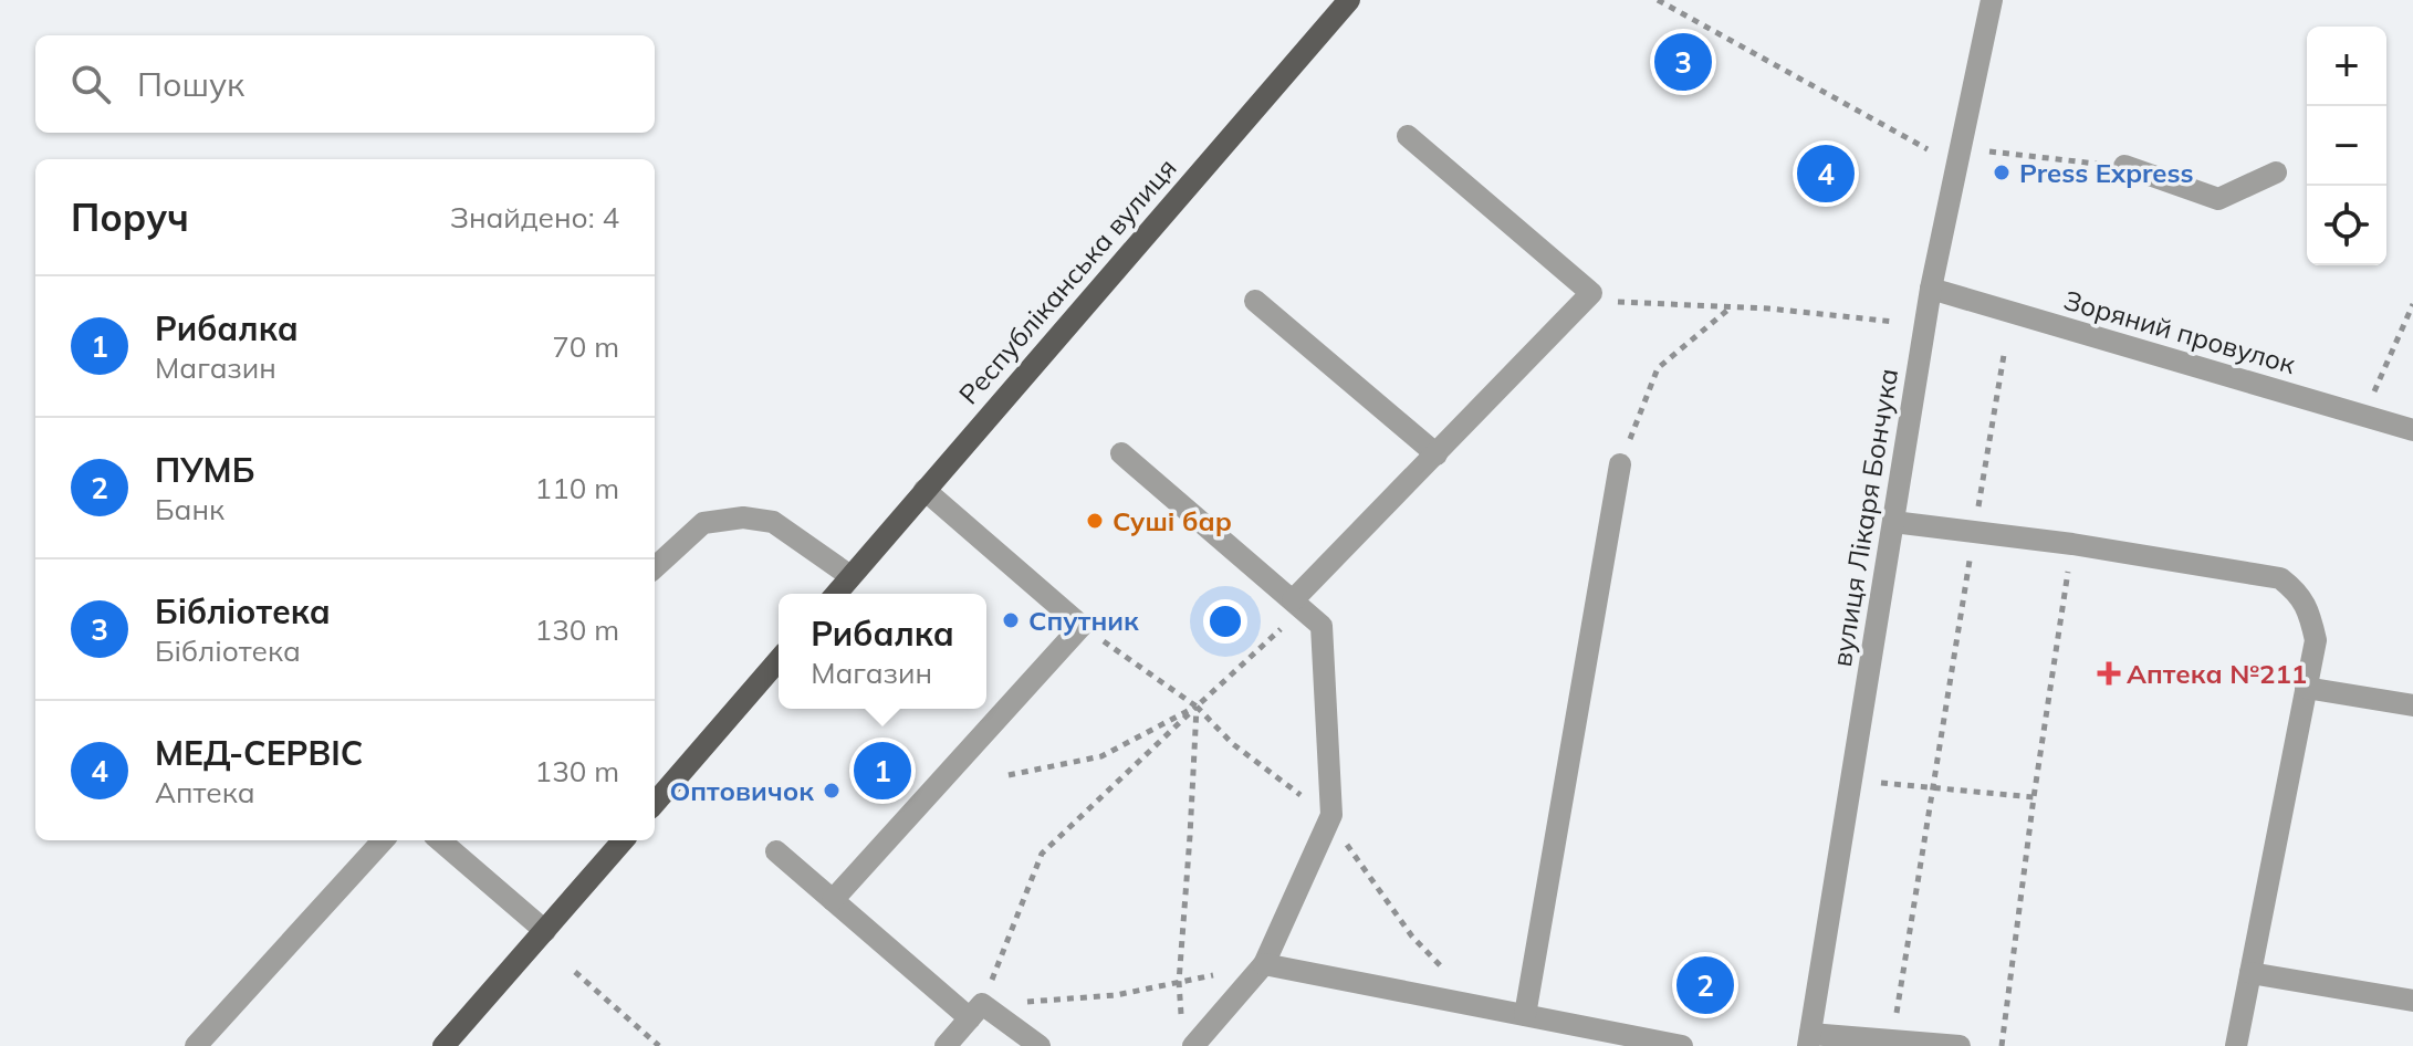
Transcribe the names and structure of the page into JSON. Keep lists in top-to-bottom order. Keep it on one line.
{"streets":{"main road":["Республіканська вулиця"],"street":["Зоряний провулок","вулиця Лікаря Бончука"]},"crossings":[["Зоряний провулок","вулиця Лікаря Бончука"]],"places":{"other":["Press Express","Суші бар","Спутник","Оптовичок"],"health":["Аптека №211"]},"page":{"map_buttons":["+","−"],"pins":["3","4","1","2"],"search":"Пошук","heading":["Поруч","Знайдено: 4"],"list":[{"mark":"1","name":"Рибалка","note":"Магазин","value":"70 m"},{"mark":"2","name":"ПУМБ","note":"Банк","value":"110 m"},{"mark":"3","name":"Бібліотека","note":"Бібліотека","value":"130 m"},{"mark":"4","name":"МЕД-СЕРВІС","note":"Аптека","value":"130 m"}],"popup":["Рибалка","Магазин"]}}
